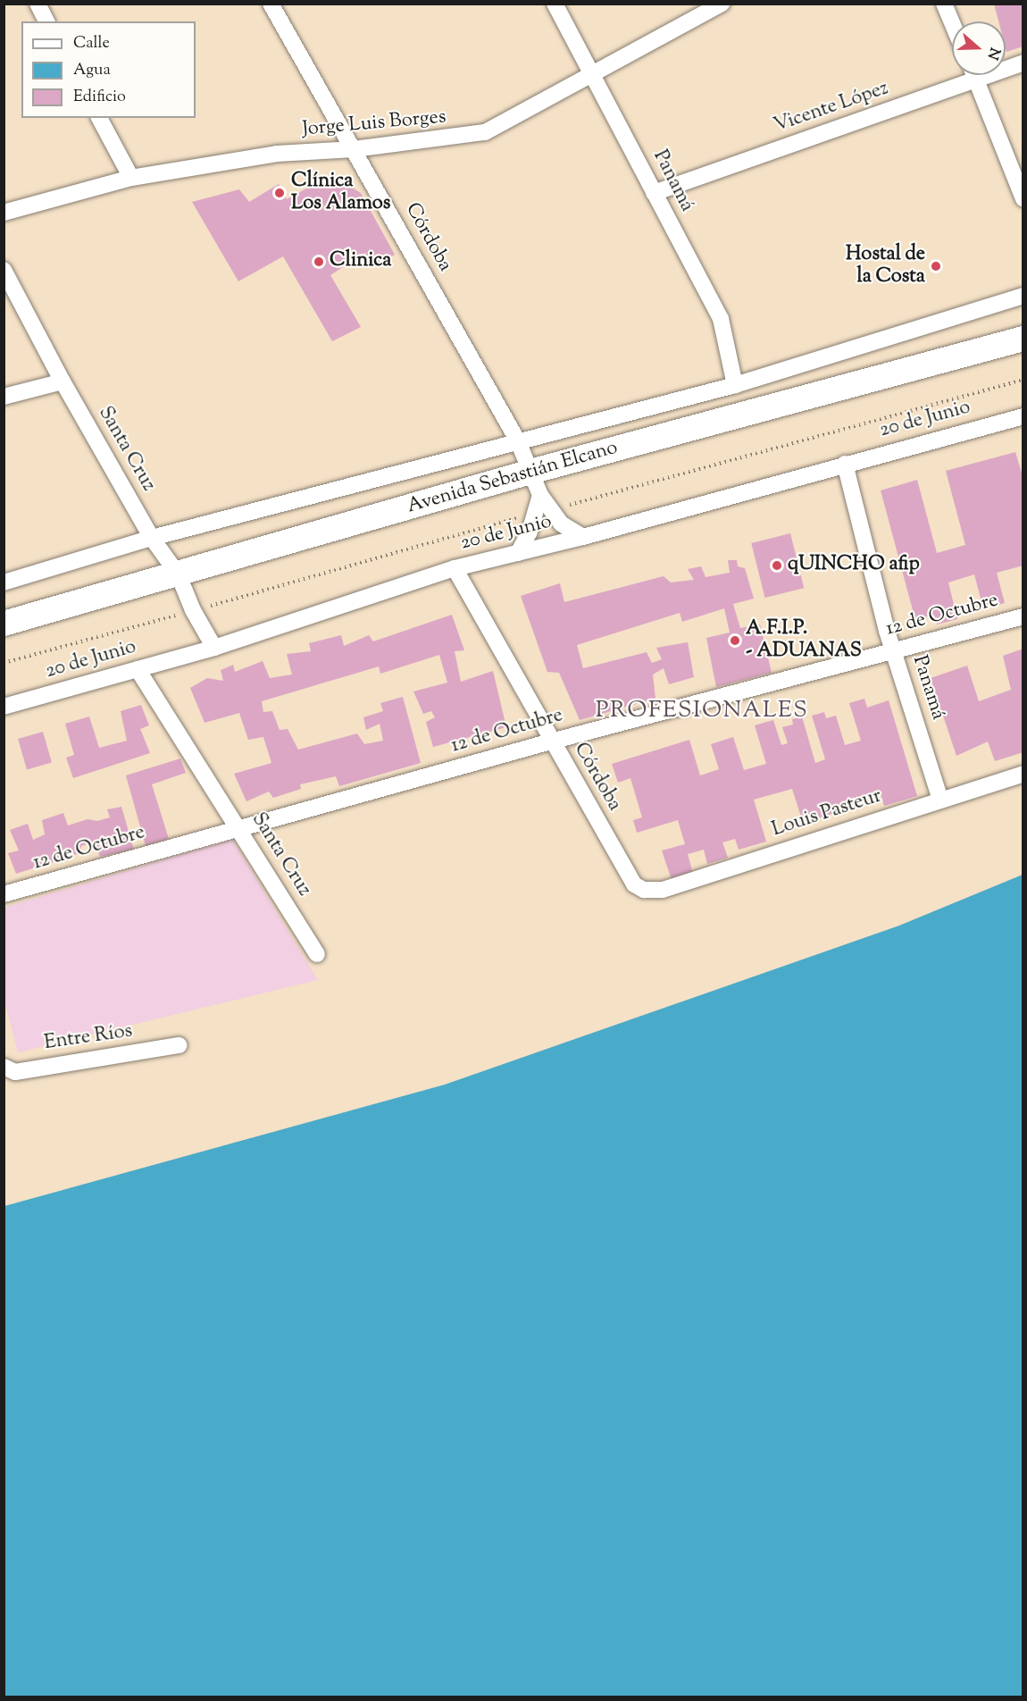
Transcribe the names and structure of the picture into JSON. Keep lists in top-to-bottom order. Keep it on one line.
{"streets":{"main road":["Avenida Sebastián Elcano"],"street":["Vicente López","Jorge Luis Borges","Panamá","Córdoba","20 de Junio","Santa Cruz","12 de Octubre","Louis Pasteur","Entre Ríos"]},"crossings":[["Vicente López","Panamá"],["Jorge Luis Borges","Panamá"],["Jorge Luis Borges","Córdoba"],["Panamá","20 de Junio"],["Panamá","12 de Octubre"],["Panamá","Louis Pasteur"],["Córdoba","20 de Junio"],["Córdoba","Avenida Sebastián Elcano"],["Córdoba","12 de Octubre"],["Córdoba","Louis Pasteur"],["20 de Junio","Santa Cruz"],["Santa Cruz","Avenida Sebastián Elcano"],["Santa Cruz","12 de Octubre"]],"districts":["PROFESIONALES"],"places":["Clínica Los Alamos","Clinica","Hostal de la Costa","qUINCHO afip","A.F.I.P. - ADUANAS"],"legend":["Calle","Agua","Edificio"],"north":"right"}
